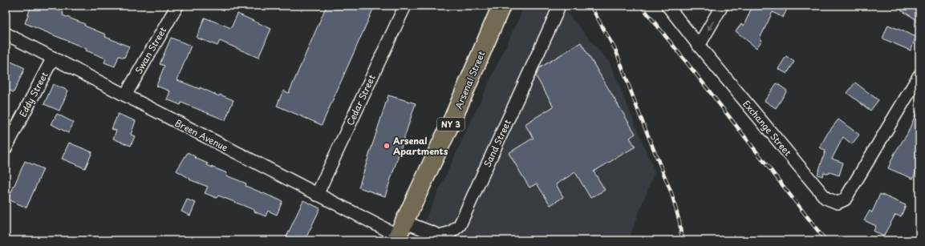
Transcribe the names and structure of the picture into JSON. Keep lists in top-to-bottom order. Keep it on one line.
{"streets":{"highway":["Arsenal Street","NY 3"],"street":["Swan Street","Eddy Street","Cedar Street","Exchange Street","Breen Avenue","Sand Street"]},"crossings":[["Swan Street","Breen Avenue"],["Arsenal Street","Breen Avenue"],["Arsenal Street","Sand Street"],["Eddy Street","Breen Avenue"],["Cedar Street","Breen Avenue"],["Breen Avenue","Sand Street"]],"places":["Arsenal Apartments"]}
